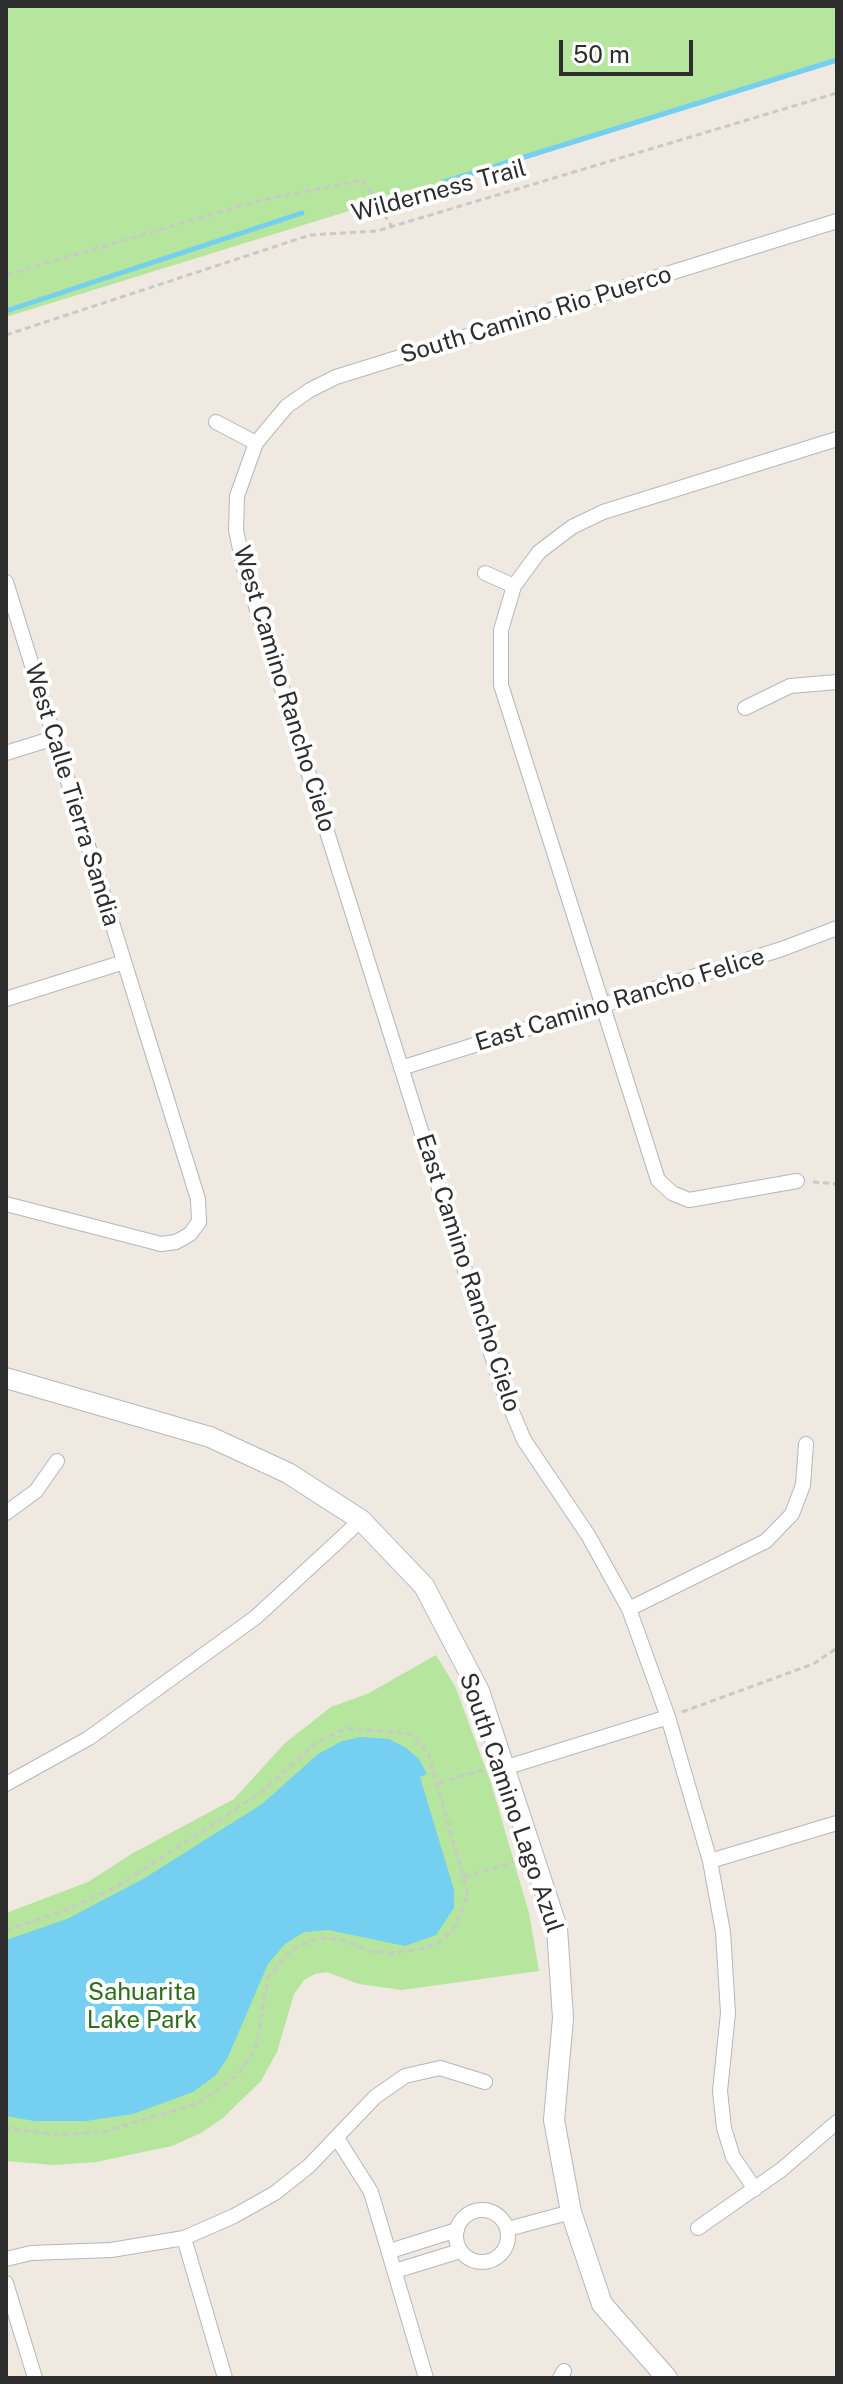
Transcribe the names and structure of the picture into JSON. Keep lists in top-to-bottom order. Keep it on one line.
{"streets":{"street":["South Camino Rio Puerco","West Camino Rancho Cielo","West Calle Tierra Sandia","East Camino Rancho Felice","East Camino Rancho Cielo","South Camino Lago Azul"],"path":["Wilderness Trail"]},"crossings":[["South Camino Rio Puerco","West Camino Rancho Cielo"],["West Camino Rancho Cielo","East Camino Rancho Cielo"],["East Camino Rancho Felice","East Camino Rancho Cielo"]],"parks":["Sahuarita Lake Park"],"scale_bar":"50 m"}
